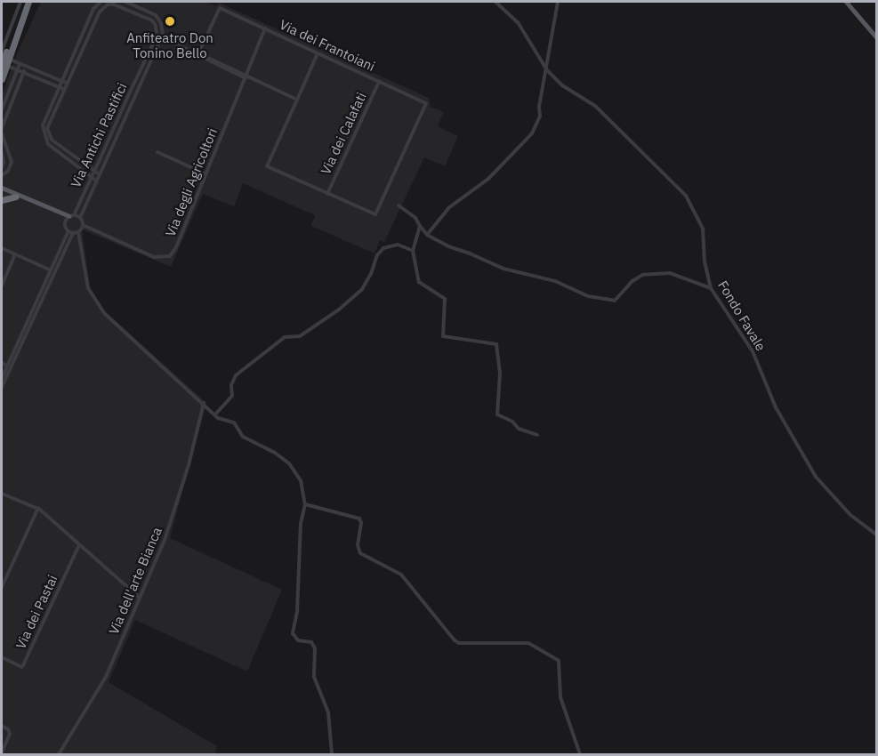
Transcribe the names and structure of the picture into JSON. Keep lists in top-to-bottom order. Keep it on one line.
{"streets":{"street":["Via dei Frantoiani","Via dei Calafati","Via Antichi Pastifici","Via degli Agricoltori","Fondo Favale","Via dell'arte Bianca","Via dei Pastai"]},"crossings":[["Via dei Frantoiani","Via dei Calafati"],["Via dei Frantoiani","Via degli Agricoltori"],["Via Antichi Pastifici","Via degli Agricoltori"]],"places":["Anfiteatro Don Tonino Bello"]}
